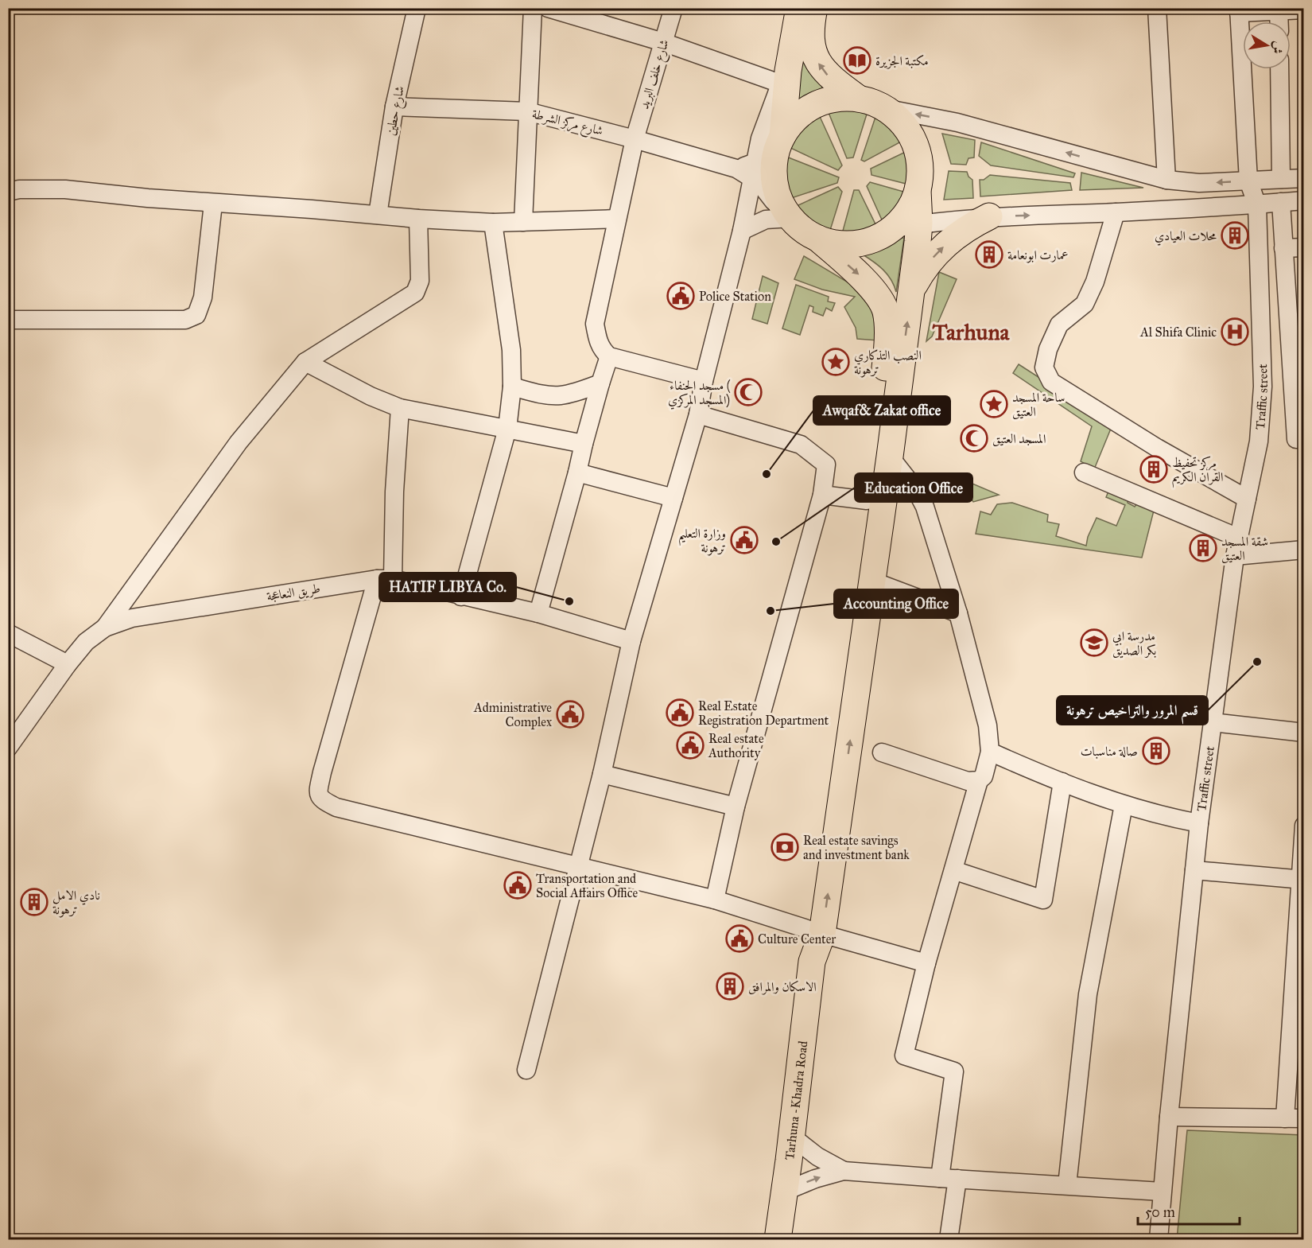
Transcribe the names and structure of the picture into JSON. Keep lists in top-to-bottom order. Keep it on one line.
{"streets":{"highway":["Tarhuna -Khadra Road"],"street":["شارع خلف البريد","شارع حطين","شارع مركز الشرطة","Traffic street","طريق النعاعجة"]},"crossings":[["شارع خلف البريد","شارع مركز الشرطة"],["شارع حطين","شارع مركز الشرطة"]],"districts":["Tarhuna"],"places":{"library":["مكتبة الجزيرة"],"building":["محلات العيادي","عمارت ابونعامة","مركز تحفيظ القران الكريم","شقة المسجد العتيق","صالة مناسبات","نادي الامل ترهونة","الاسكان والمرافق"],"public building":["Police Station","وزارة التعليم ترهونة","Real Estate Registration Department","Administrative Complex","Real estate Authority","Transportation and Social Affairs Office","Culture Center"],"hospital":["Al Shifa Clinic"],"place":["النصب التذكاري ترهونة","ساحة المسجد العتيق"],"mosque":["مسجد الحنفاء ( المسجد المركزي)","المسجد العتيق"],"other":["Awqaf& Zakat office","Education Office","HATIF LIBYA Co.","Accounting Office","قسم المرور والتراخيص ترهونة"],"school or university":["مدرسة ابي بكر الصديق"],"bank":["Real estate savings and investment bank"]},"scale_bar":"50 m","north":"right"}
